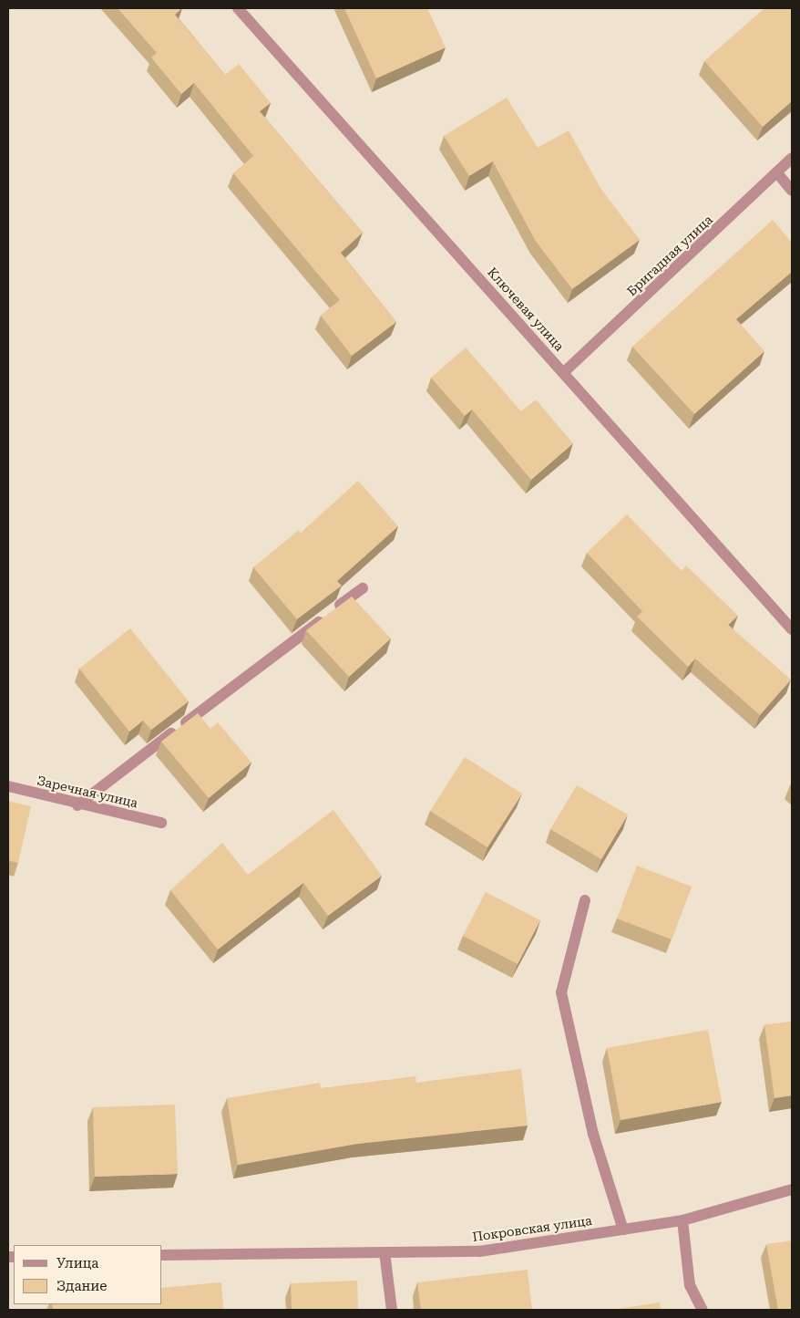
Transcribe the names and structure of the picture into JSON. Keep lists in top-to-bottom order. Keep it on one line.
{"streets":{"street":["Бригадная улица","Ключевая улица","Заречная улица","Покровская улица"]},"crossings":[["Бригадная улица","Ключевая улица"]],"legend":["Улица","Здание"]}
